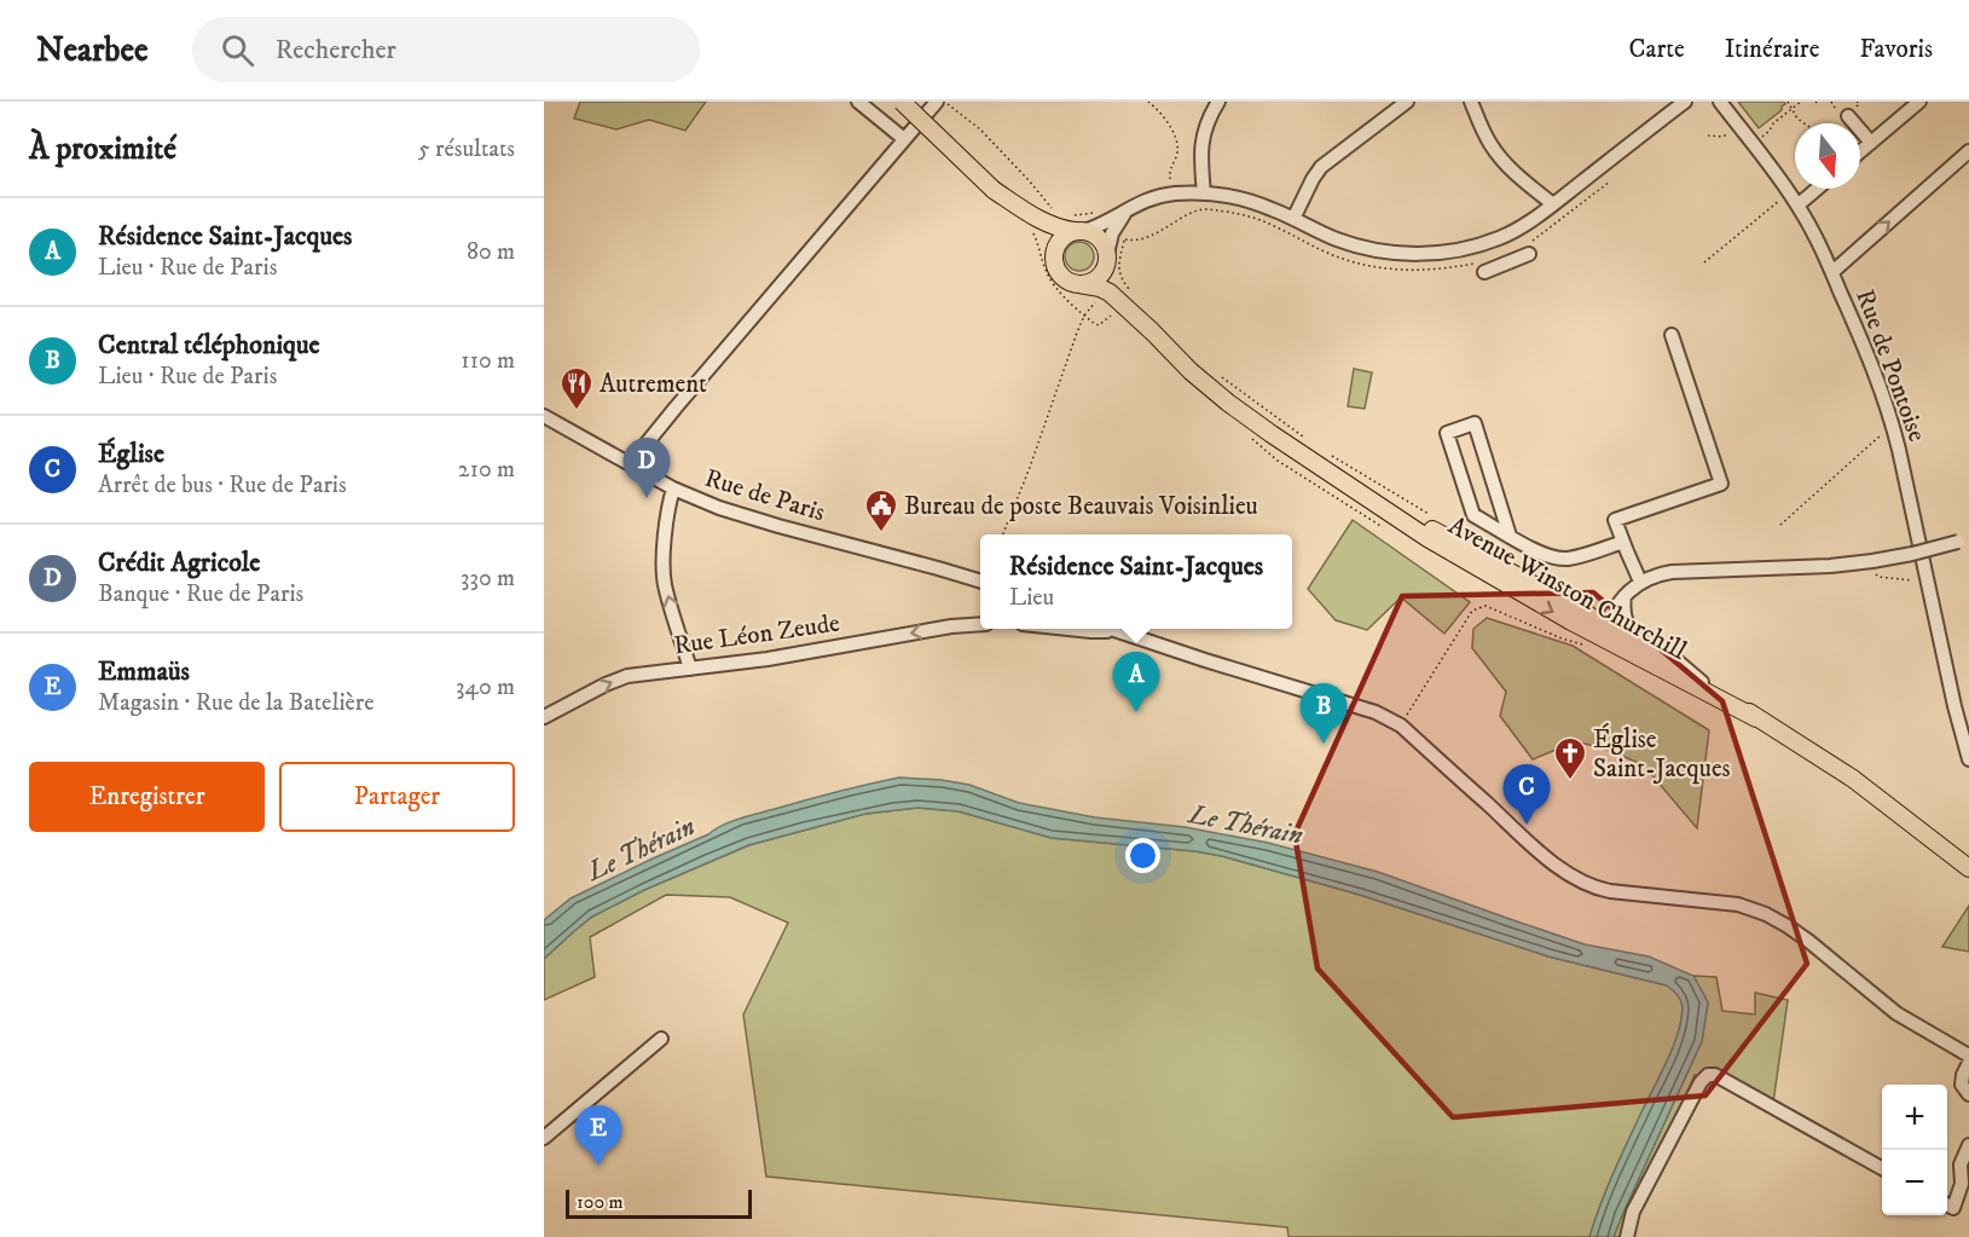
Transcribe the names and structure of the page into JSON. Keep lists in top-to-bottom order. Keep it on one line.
{"streets":{"main road":["Avenue Winston Churchill"],"street":["Rue de Pontoise","Rue de Paris","Rue Léon Zeude"]},"water":["Le Thérain"],"places":{"restaurant":["Autrement"],"public building":["Bureau de poste Beauvais Voisinlieu"],"church":["Église Saint-Jacques"]},"scale_bar":"100 m","north":"bottom","page":{"header":"Nearbee","search":"Rechercher","nav":["Carte","Itinéraire","Favoris"],"heading":["À proximité","5 résultats"],"list":[{"mark":"A","name":"Résidence Saint-Jacques","note":"Lieu · Rue de Paris","value":"80 m"},{"mark":"B","name":"Central téléphonique","note":"Lieu · Rue de Paris","value":"110 m"},{"mark":"C","name":"Église","note":"Arrêt de bus · Rue de Paris","value":"210 m"},{"mark":"D","name":"Crédit Agricole","note":"Banque · Rue de Paris","value":"330 m"},{"mark":"E","name":"Emmaüs","note":"Magasin · Rue de la Batelière","value":"340 m"}],"pins":["D","A","B","C","E"],"popup":["Résidence Saint-Jacques","Lieu"],"buttons":["Enregistrer","Partager"],"map_buttons":["+","−"],"scale":"100 m"}}
